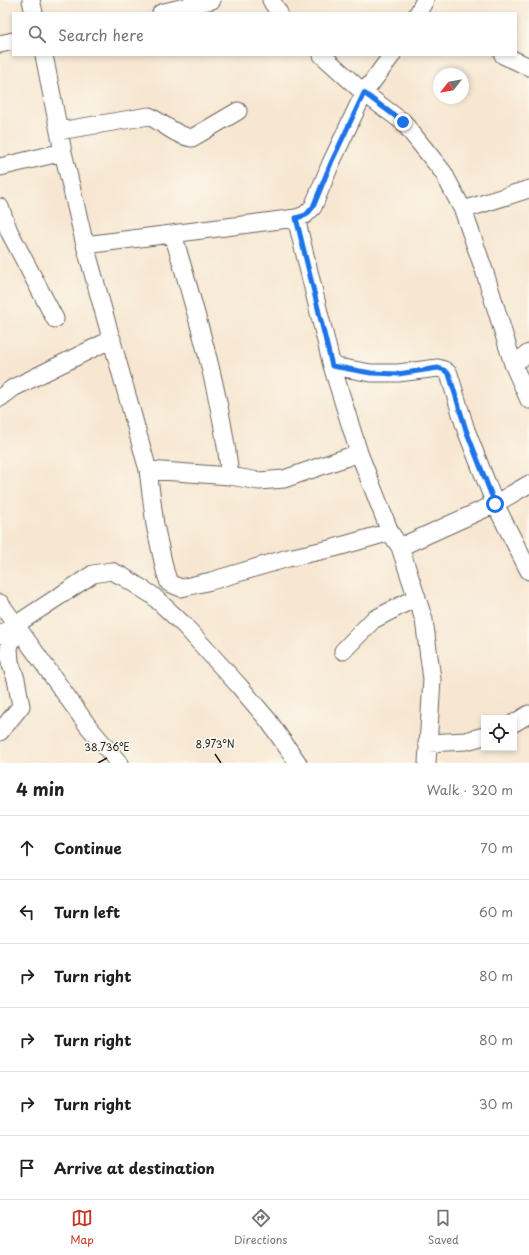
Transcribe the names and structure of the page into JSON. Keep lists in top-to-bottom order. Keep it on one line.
{"north":"bottom left","page":{"search":"Search here","heading":["4 min","Walk · 320 m"],"list":[["Continue","70 m"],["Turn left","60 m"],["Turn right","80 m"],["Turn right","80 m"],["Turn right","30 m"],"Arrive at destination"],"nav":["Map","Directions","Saved"]},"coordinates":["8.973°N","38.736°E"]}
